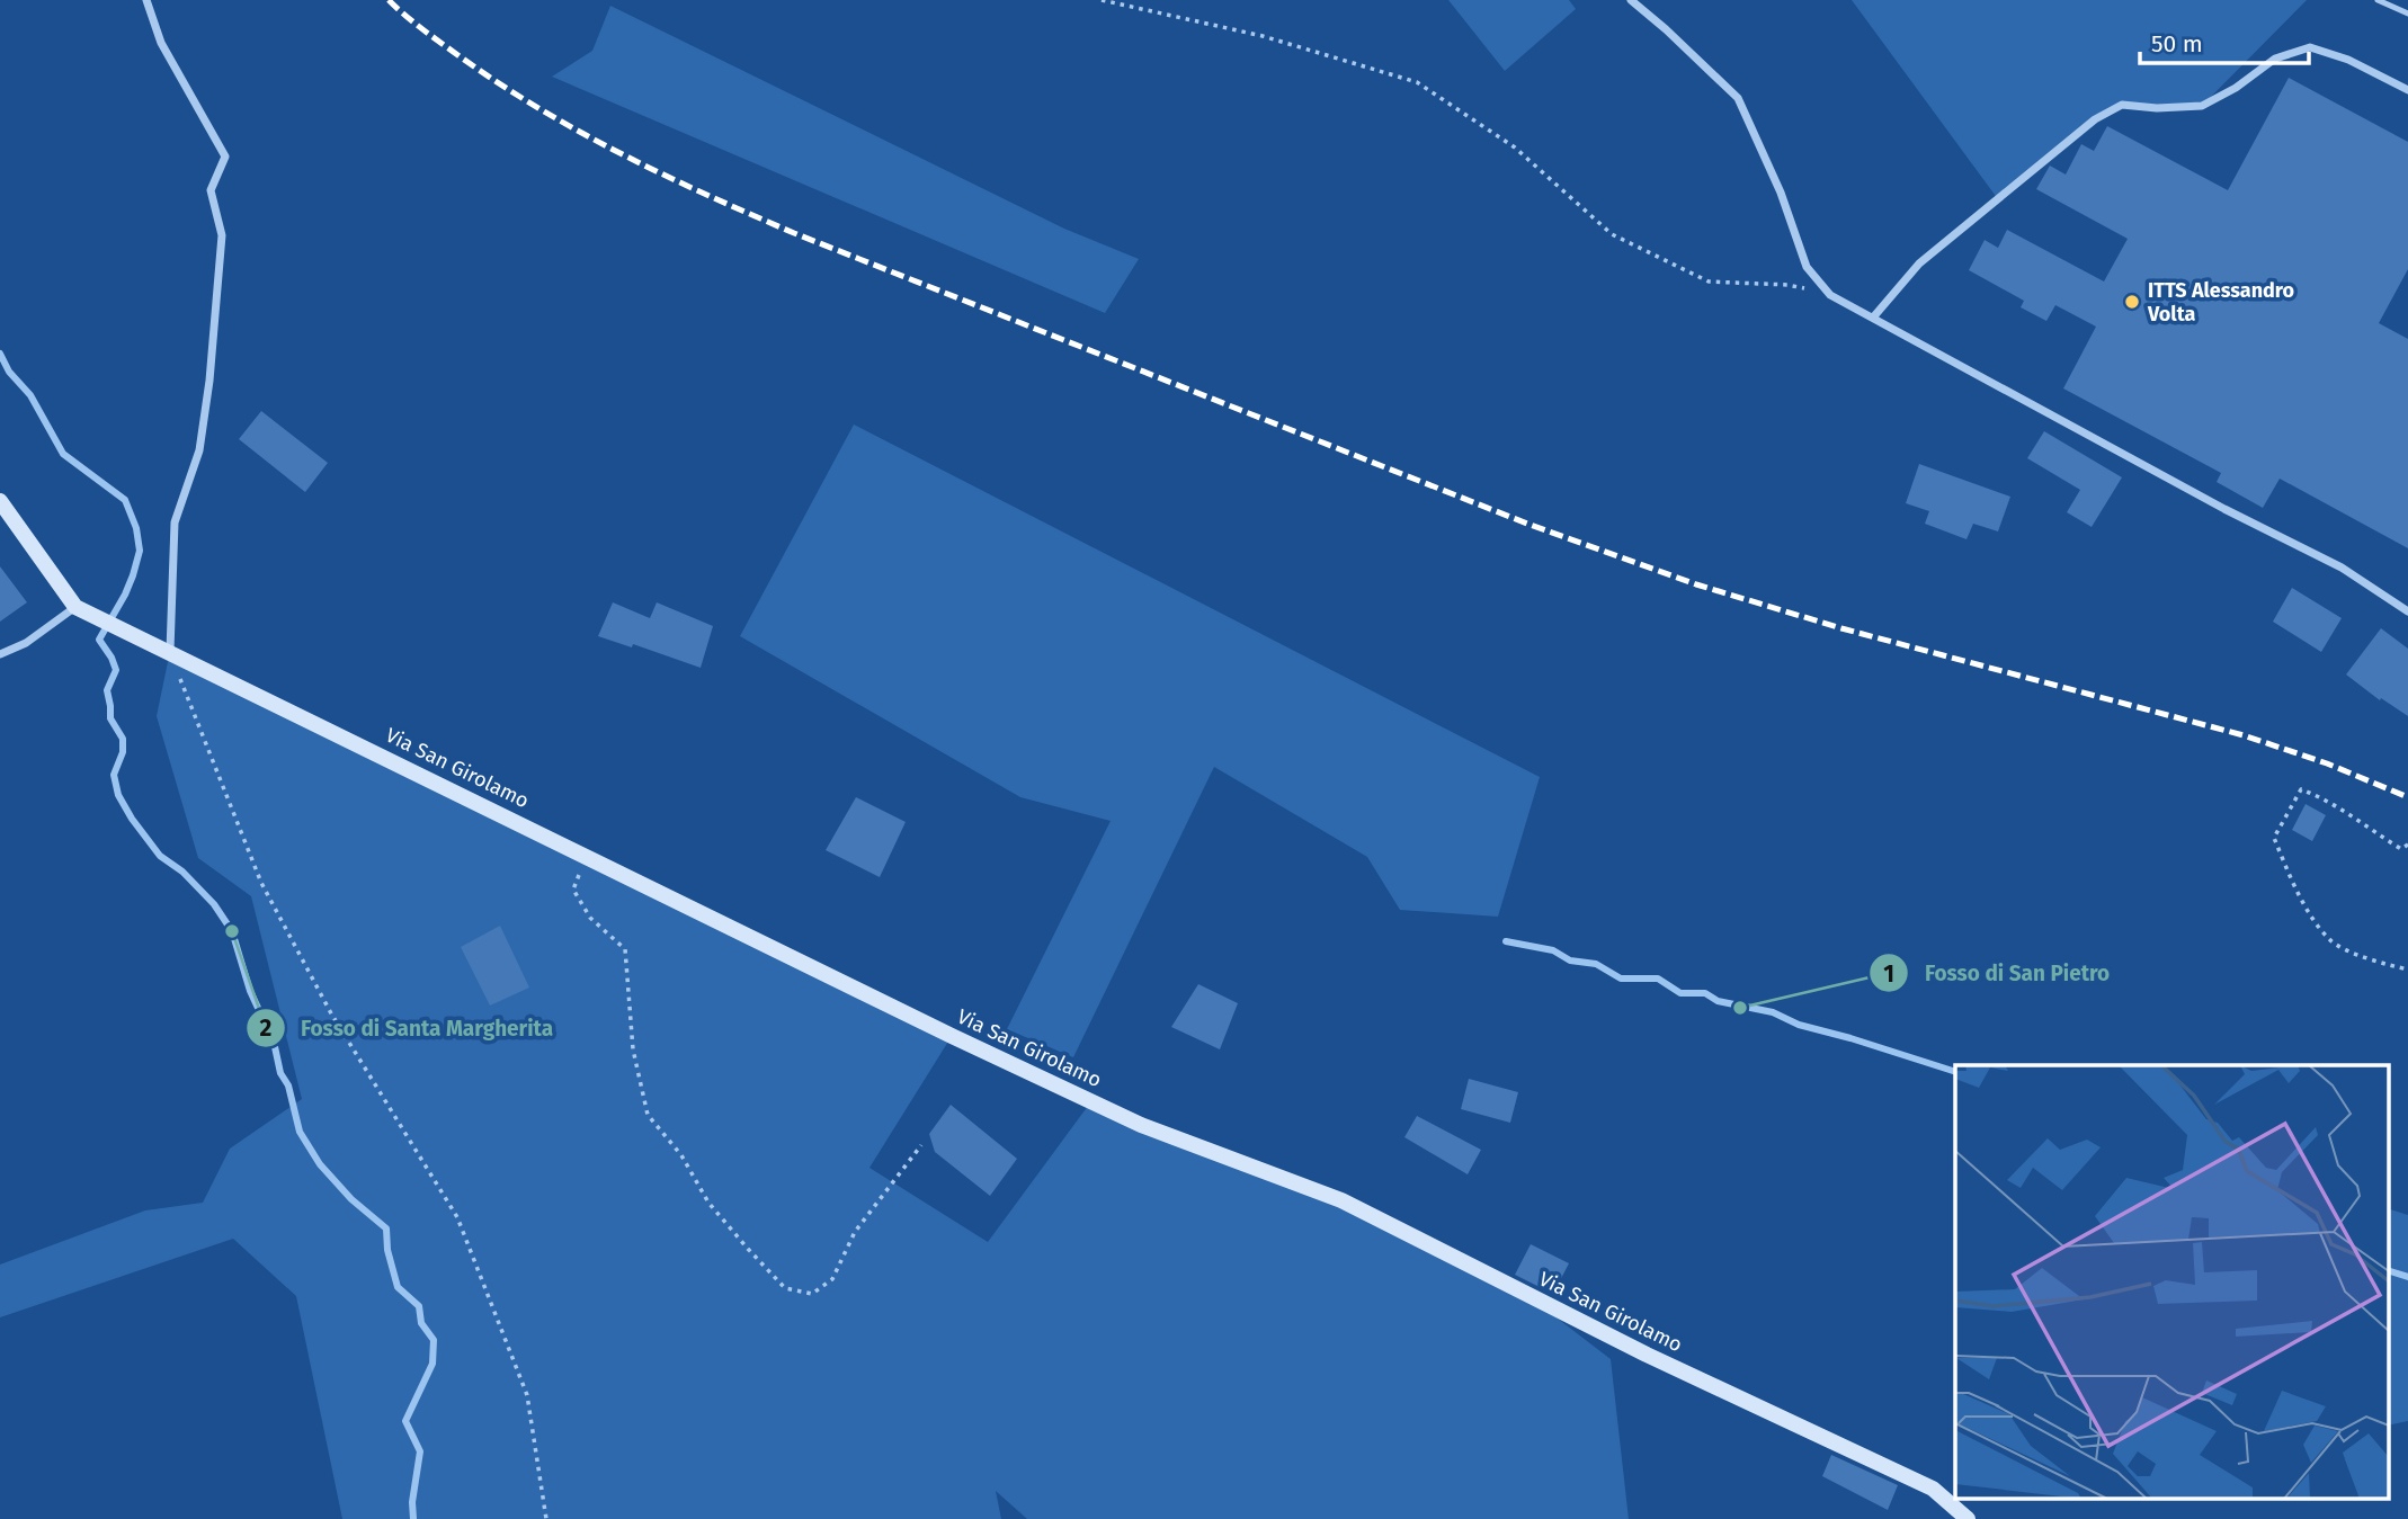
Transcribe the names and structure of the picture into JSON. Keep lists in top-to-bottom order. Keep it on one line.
{"streets":{"street":["Via San Girolamo"]},"places":["ITTS Alessandro Volta","Fosso di Santa Margherita","Fosso di San Pietro"],"scale_bar":"50 m"}
